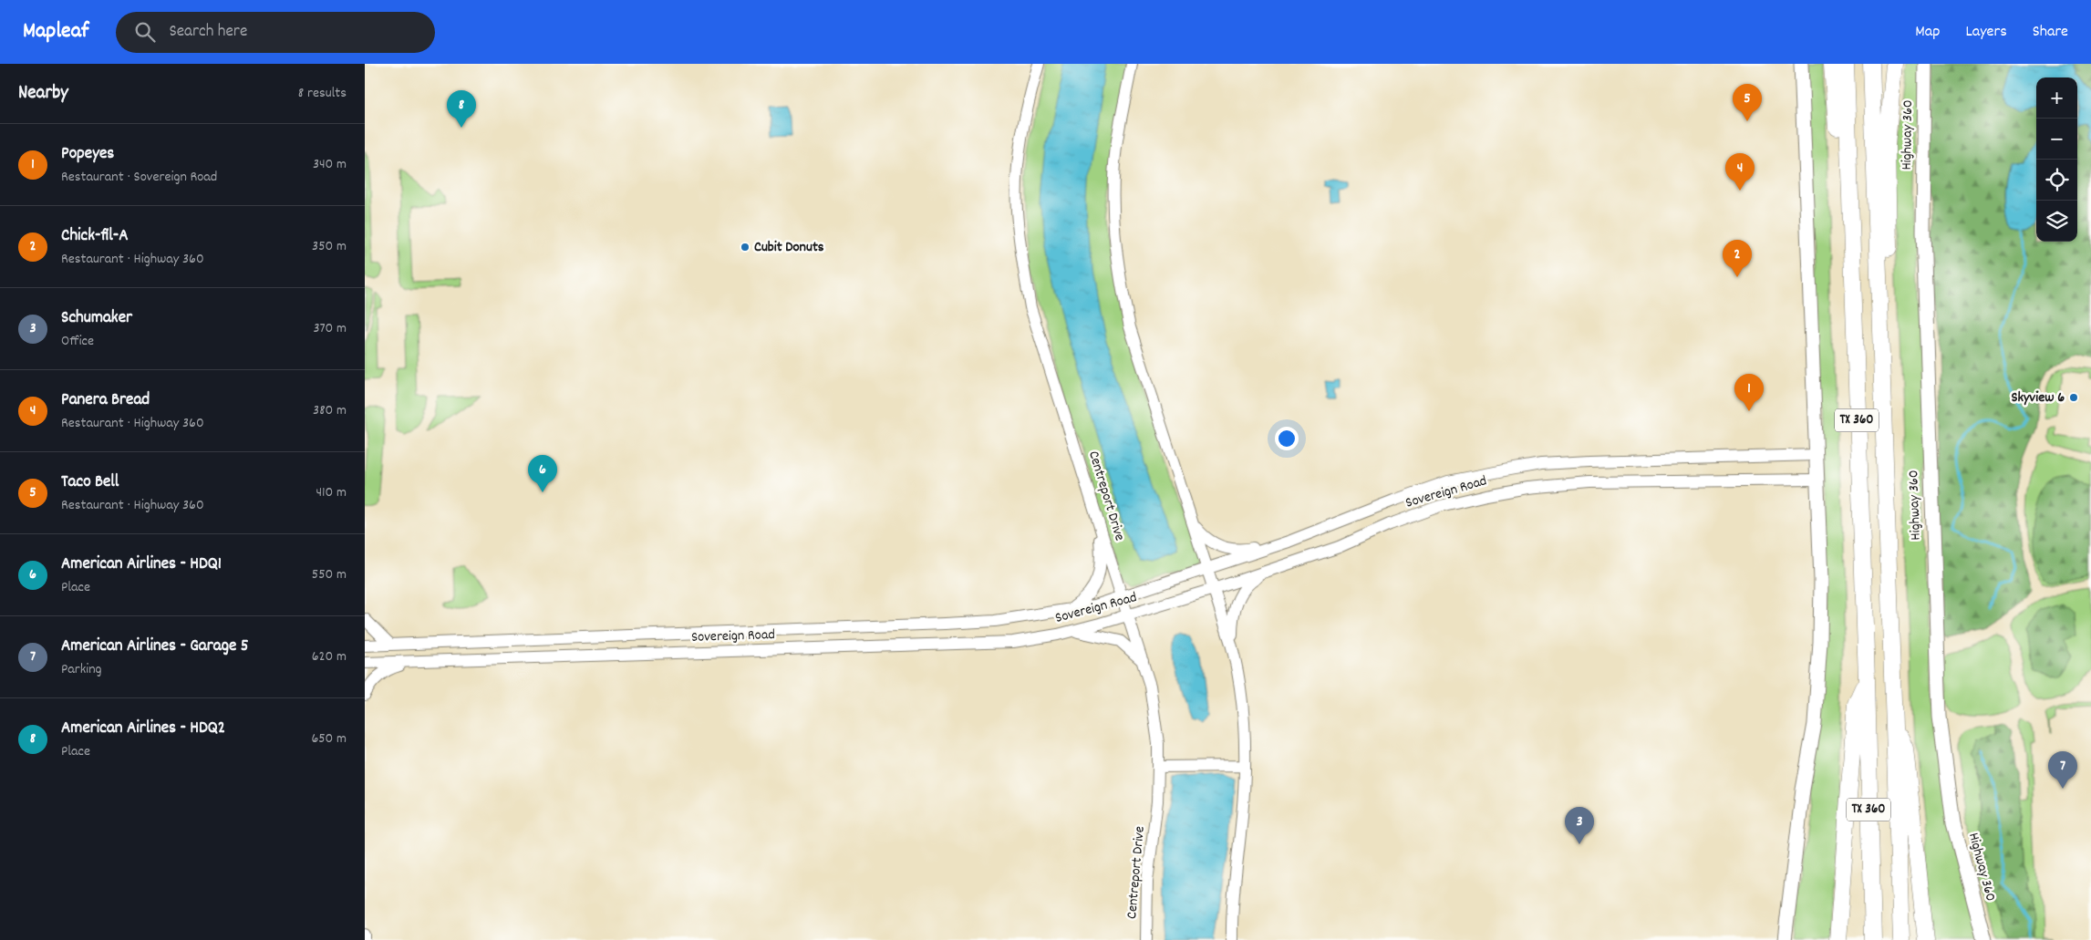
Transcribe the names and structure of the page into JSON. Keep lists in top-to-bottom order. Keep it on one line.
{"streets":{"highway":["TX 360"],"main road":["Highway 360"],"street":["Sovereign Road","Centreport Drive"]},"crossings":[["Sovereign Road","Centreport Drive"]],"places":["Cubit Donuts","Skyview 6"],"page":{"header":"Mapleaf","search":"Search here","nav":["Map","Layers","Share"],"heading":["Nearby","8 results"],"map_buttons":["+","−"],"pins":["5","8","4","2","1","6","7","3"],"list":[{"mark":"1","name":"Popeyes","note":"Restaurant · Sovereign Road","value":"340 m"},{"mark":"2","name":"Chick-fil-A","note":"Restaurant · Highway 360","value":"350 m"},{"mark":"3","name":"Schumaker","note":"Office","value":"370 m"},{"mark":"4","name":"Panera Bread","note":"Restaurant · Highway 360","value":"380 m"},{"mark":"5","name":"Taco Bell","note":"Restaurant · Highway 360","value":"410 m"},{"mark":"6","name":"American Airlines - HDQ1","note":"Place","value":"550 m"},{"mark":"7","name":"American Airlines - Garage 5","note":"Parking","value":"620 m"},{"mark":"8","name":"American Airlines - HDQ2","note":"Place","value":"650 m"}]}}
